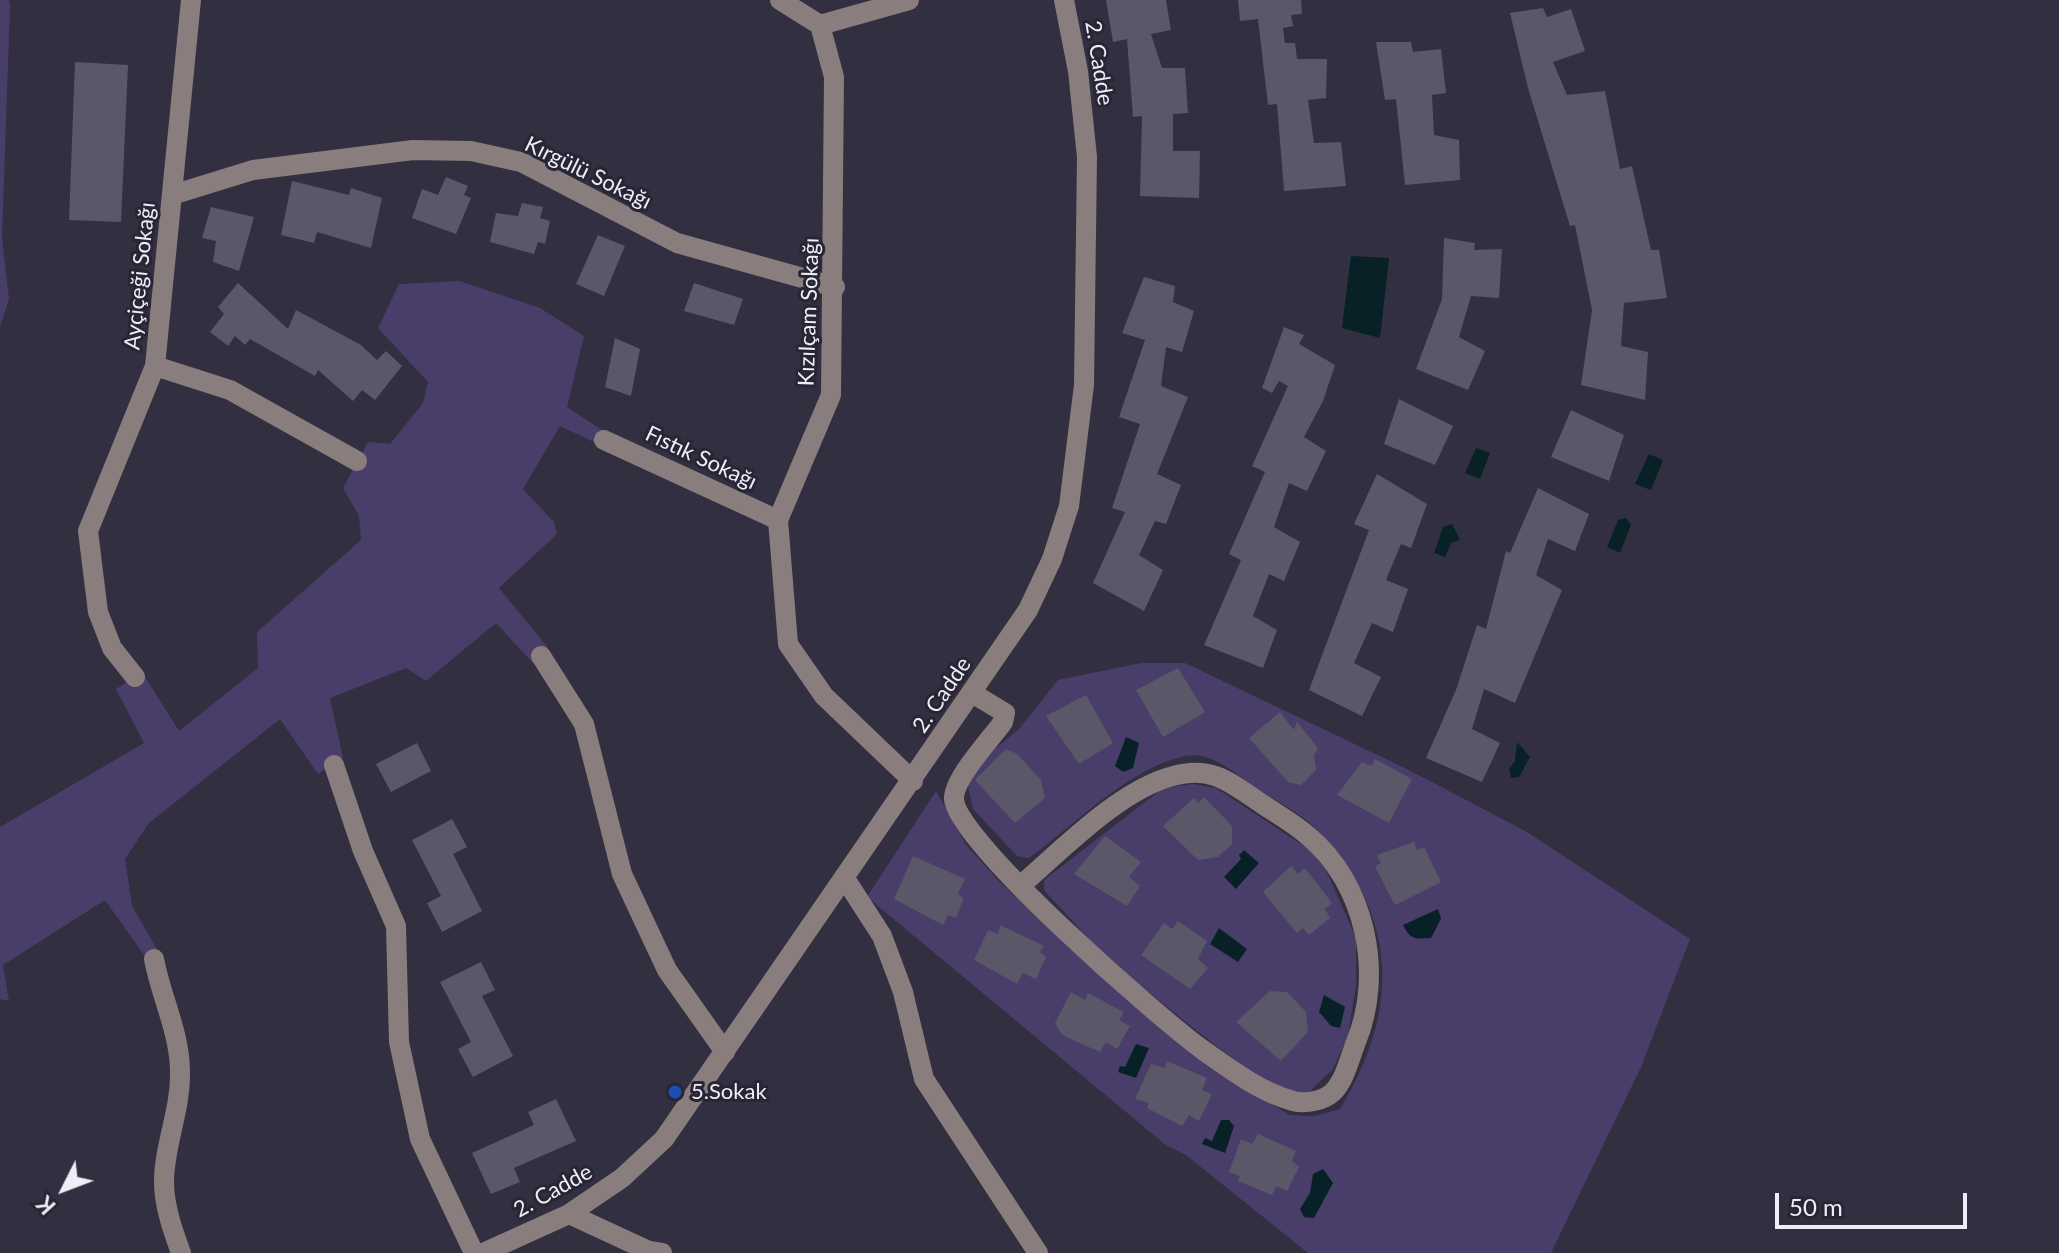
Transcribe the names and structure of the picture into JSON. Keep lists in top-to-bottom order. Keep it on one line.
{"streets":{"street":["2. Cadde","Kırgülü Sokağı","Ayçiçeği Sokağı","Kızılçam Sokağı","Fıstık Sokağı"]},"crossings":[["2. Cadde","Kızılçam Sokağı"],["Kırgülü Sokağı","Ayçiçeği Sokağı"],["Kırgülü Sokağı","Kızılçam Sokağı"],["Kızılçam Sokağı","Fıstık Sokağı"]],"places":["5.Sokak"],"scale_bar":"50 m","north":"bottom left"}
